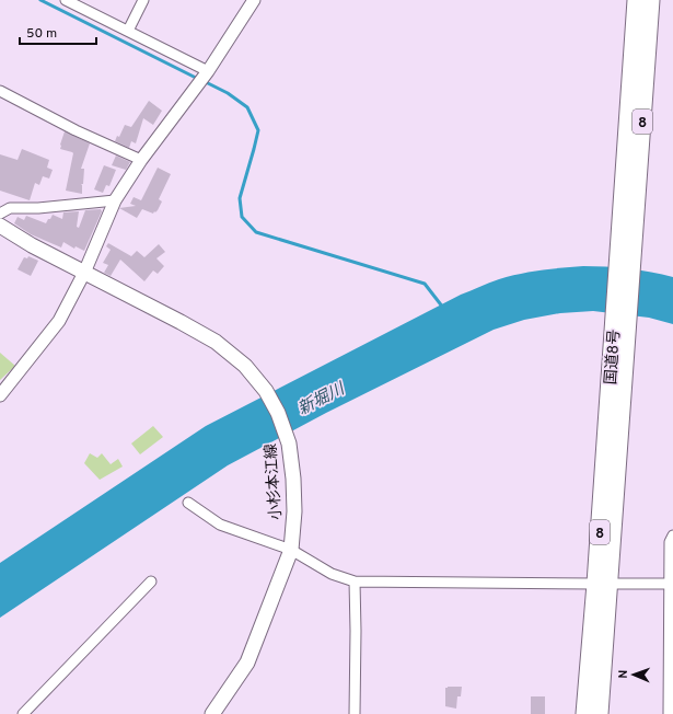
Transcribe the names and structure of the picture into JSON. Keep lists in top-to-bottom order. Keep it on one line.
{"streets":{"highway":["8","国道8号"],"main road":["小杉本江線"]},"water":["新堀川"],"scale_bar":"50 m","north":"left"}
